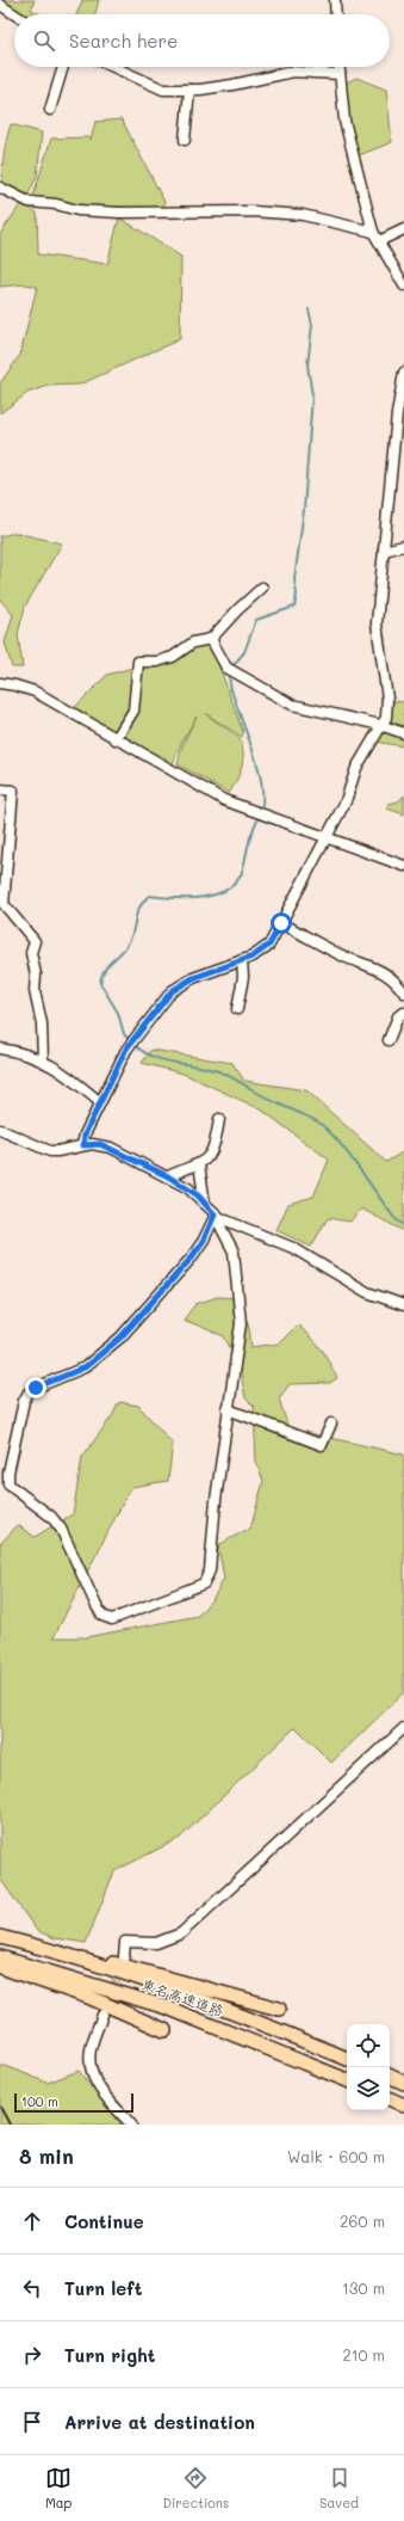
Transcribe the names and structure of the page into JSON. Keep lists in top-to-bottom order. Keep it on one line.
{"streets":{"highway":["東名高速道路"]},"scale_bar":"100 m","page":{"search":"Search here","scale":"100 m","heading":["8 min","Walk · 600 m"],"list":[["Continue","260 m"],["Turn left","130 m"],["Turn right","210 m"],"Arrive at destination"],"nav":["Map","Directions","Saved"]}}
